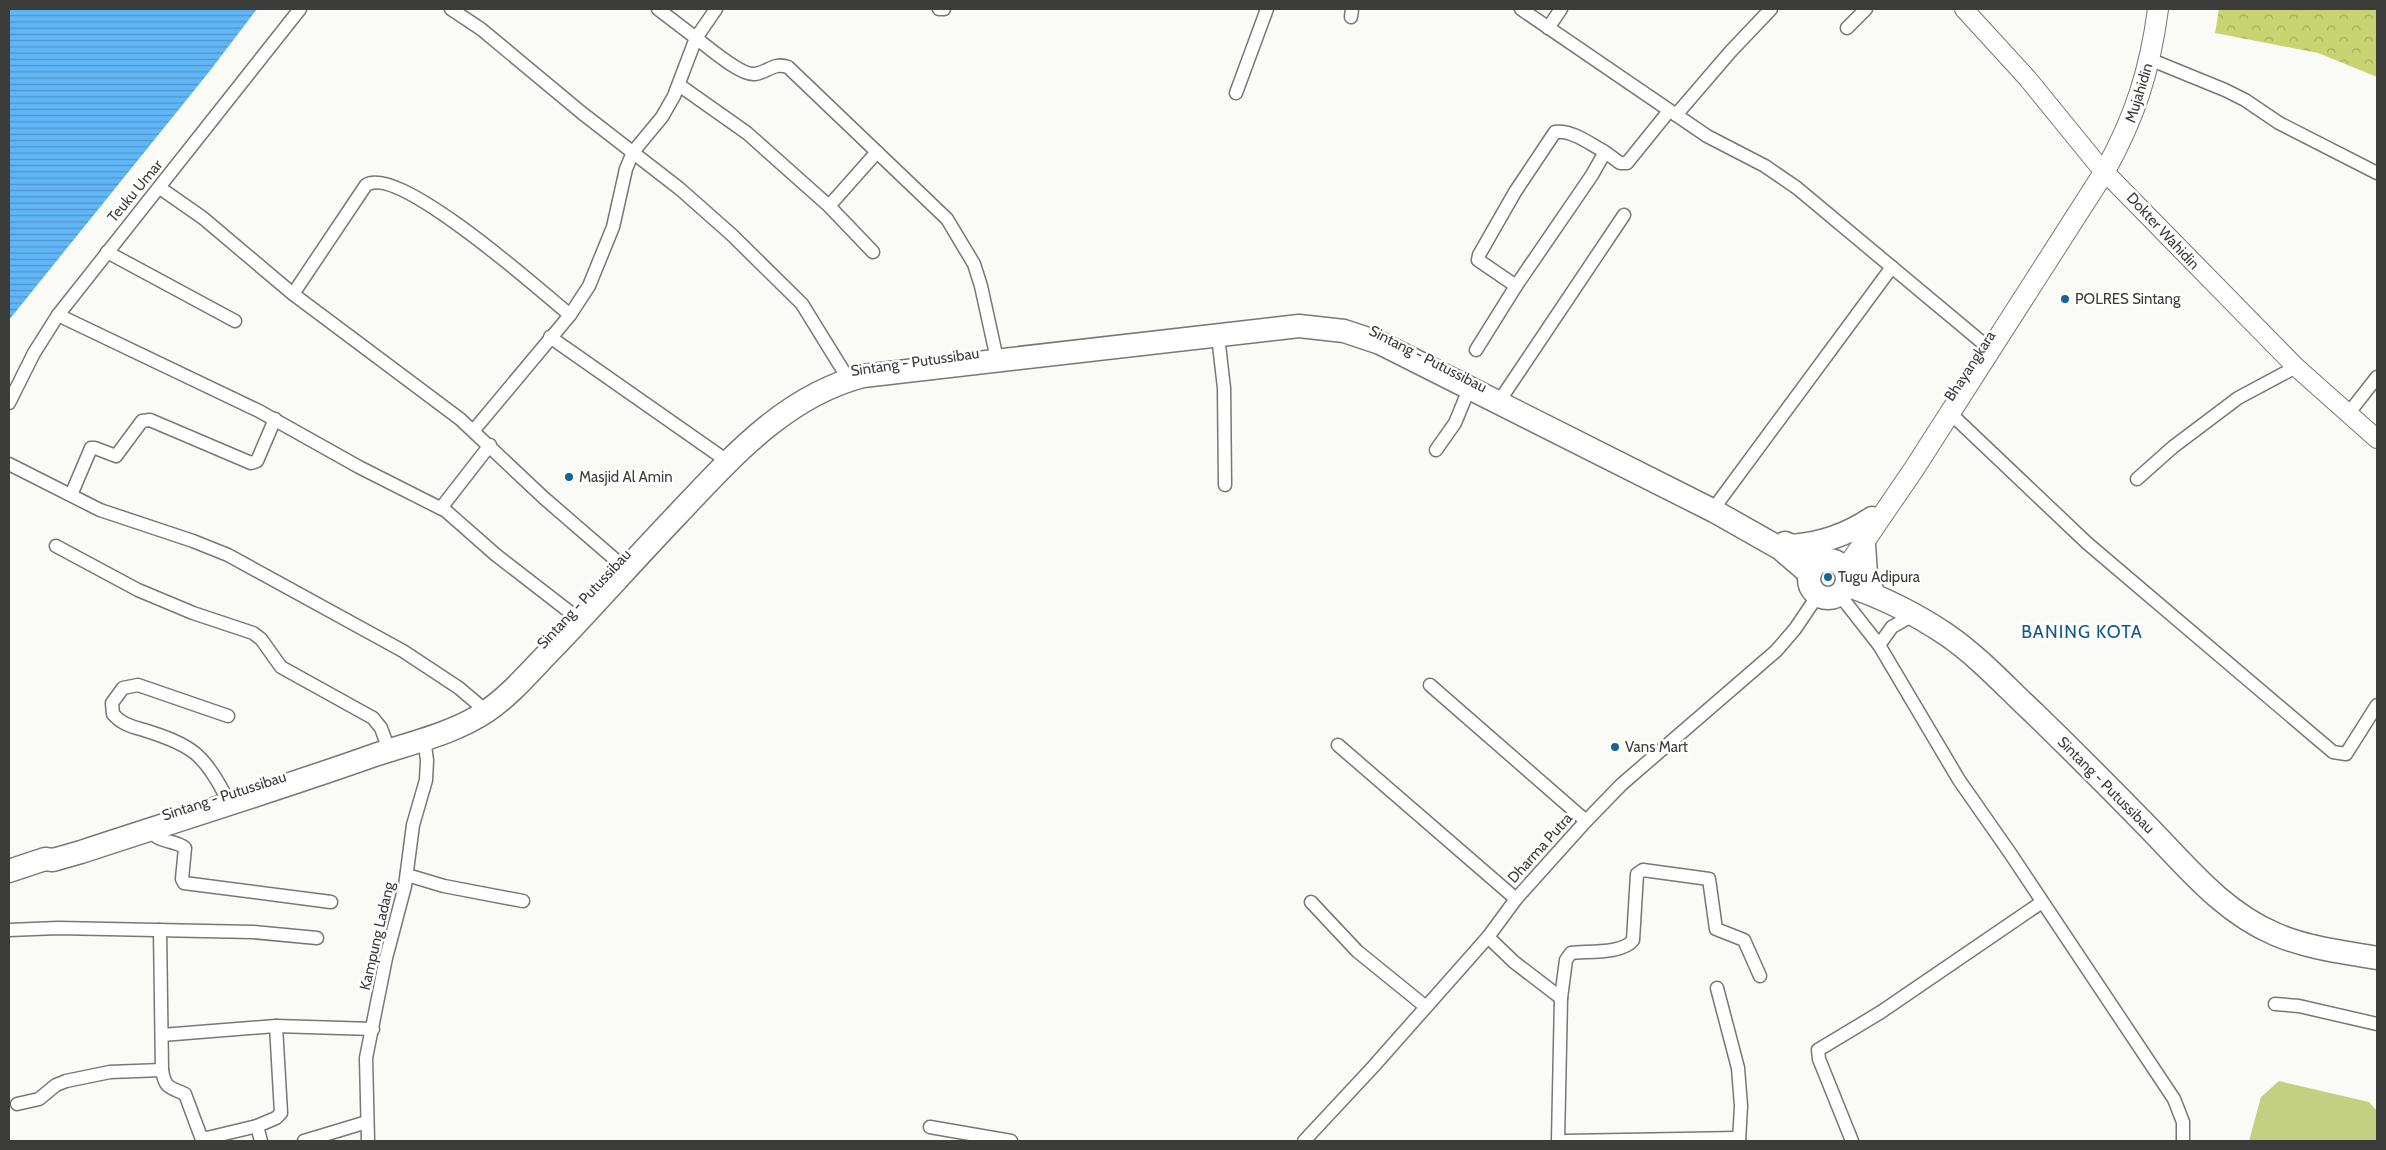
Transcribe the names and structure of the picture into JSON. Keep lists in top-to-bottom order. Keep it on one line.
{"streets":{"highway":["Sintang - Putussibau"],"main road":["Mujahidin","Bhayangkara"],"street":["Teuku Umar","Dokter Wahidin","Dharma Putra","Kampung Ladang"]},"crossings":[["Mujahidin","Dokter Wahidin"],["Mujahidin","Bhayangkara"],["Dokter Wahidin","Bhayangkara"],["Sintang - Putussibau","Bhayangkara"],["Sintang - Putussibau","Dharma Putra"],["Sintang - Putussibau","Kampung Ladang"],["Bhayangkara","Dharma Putra"]],"districts":["BANING KOTA"],"places":["POLRES Sintang","Masjid Al Amin","Tugu Adipura","Vans Mart"]}
